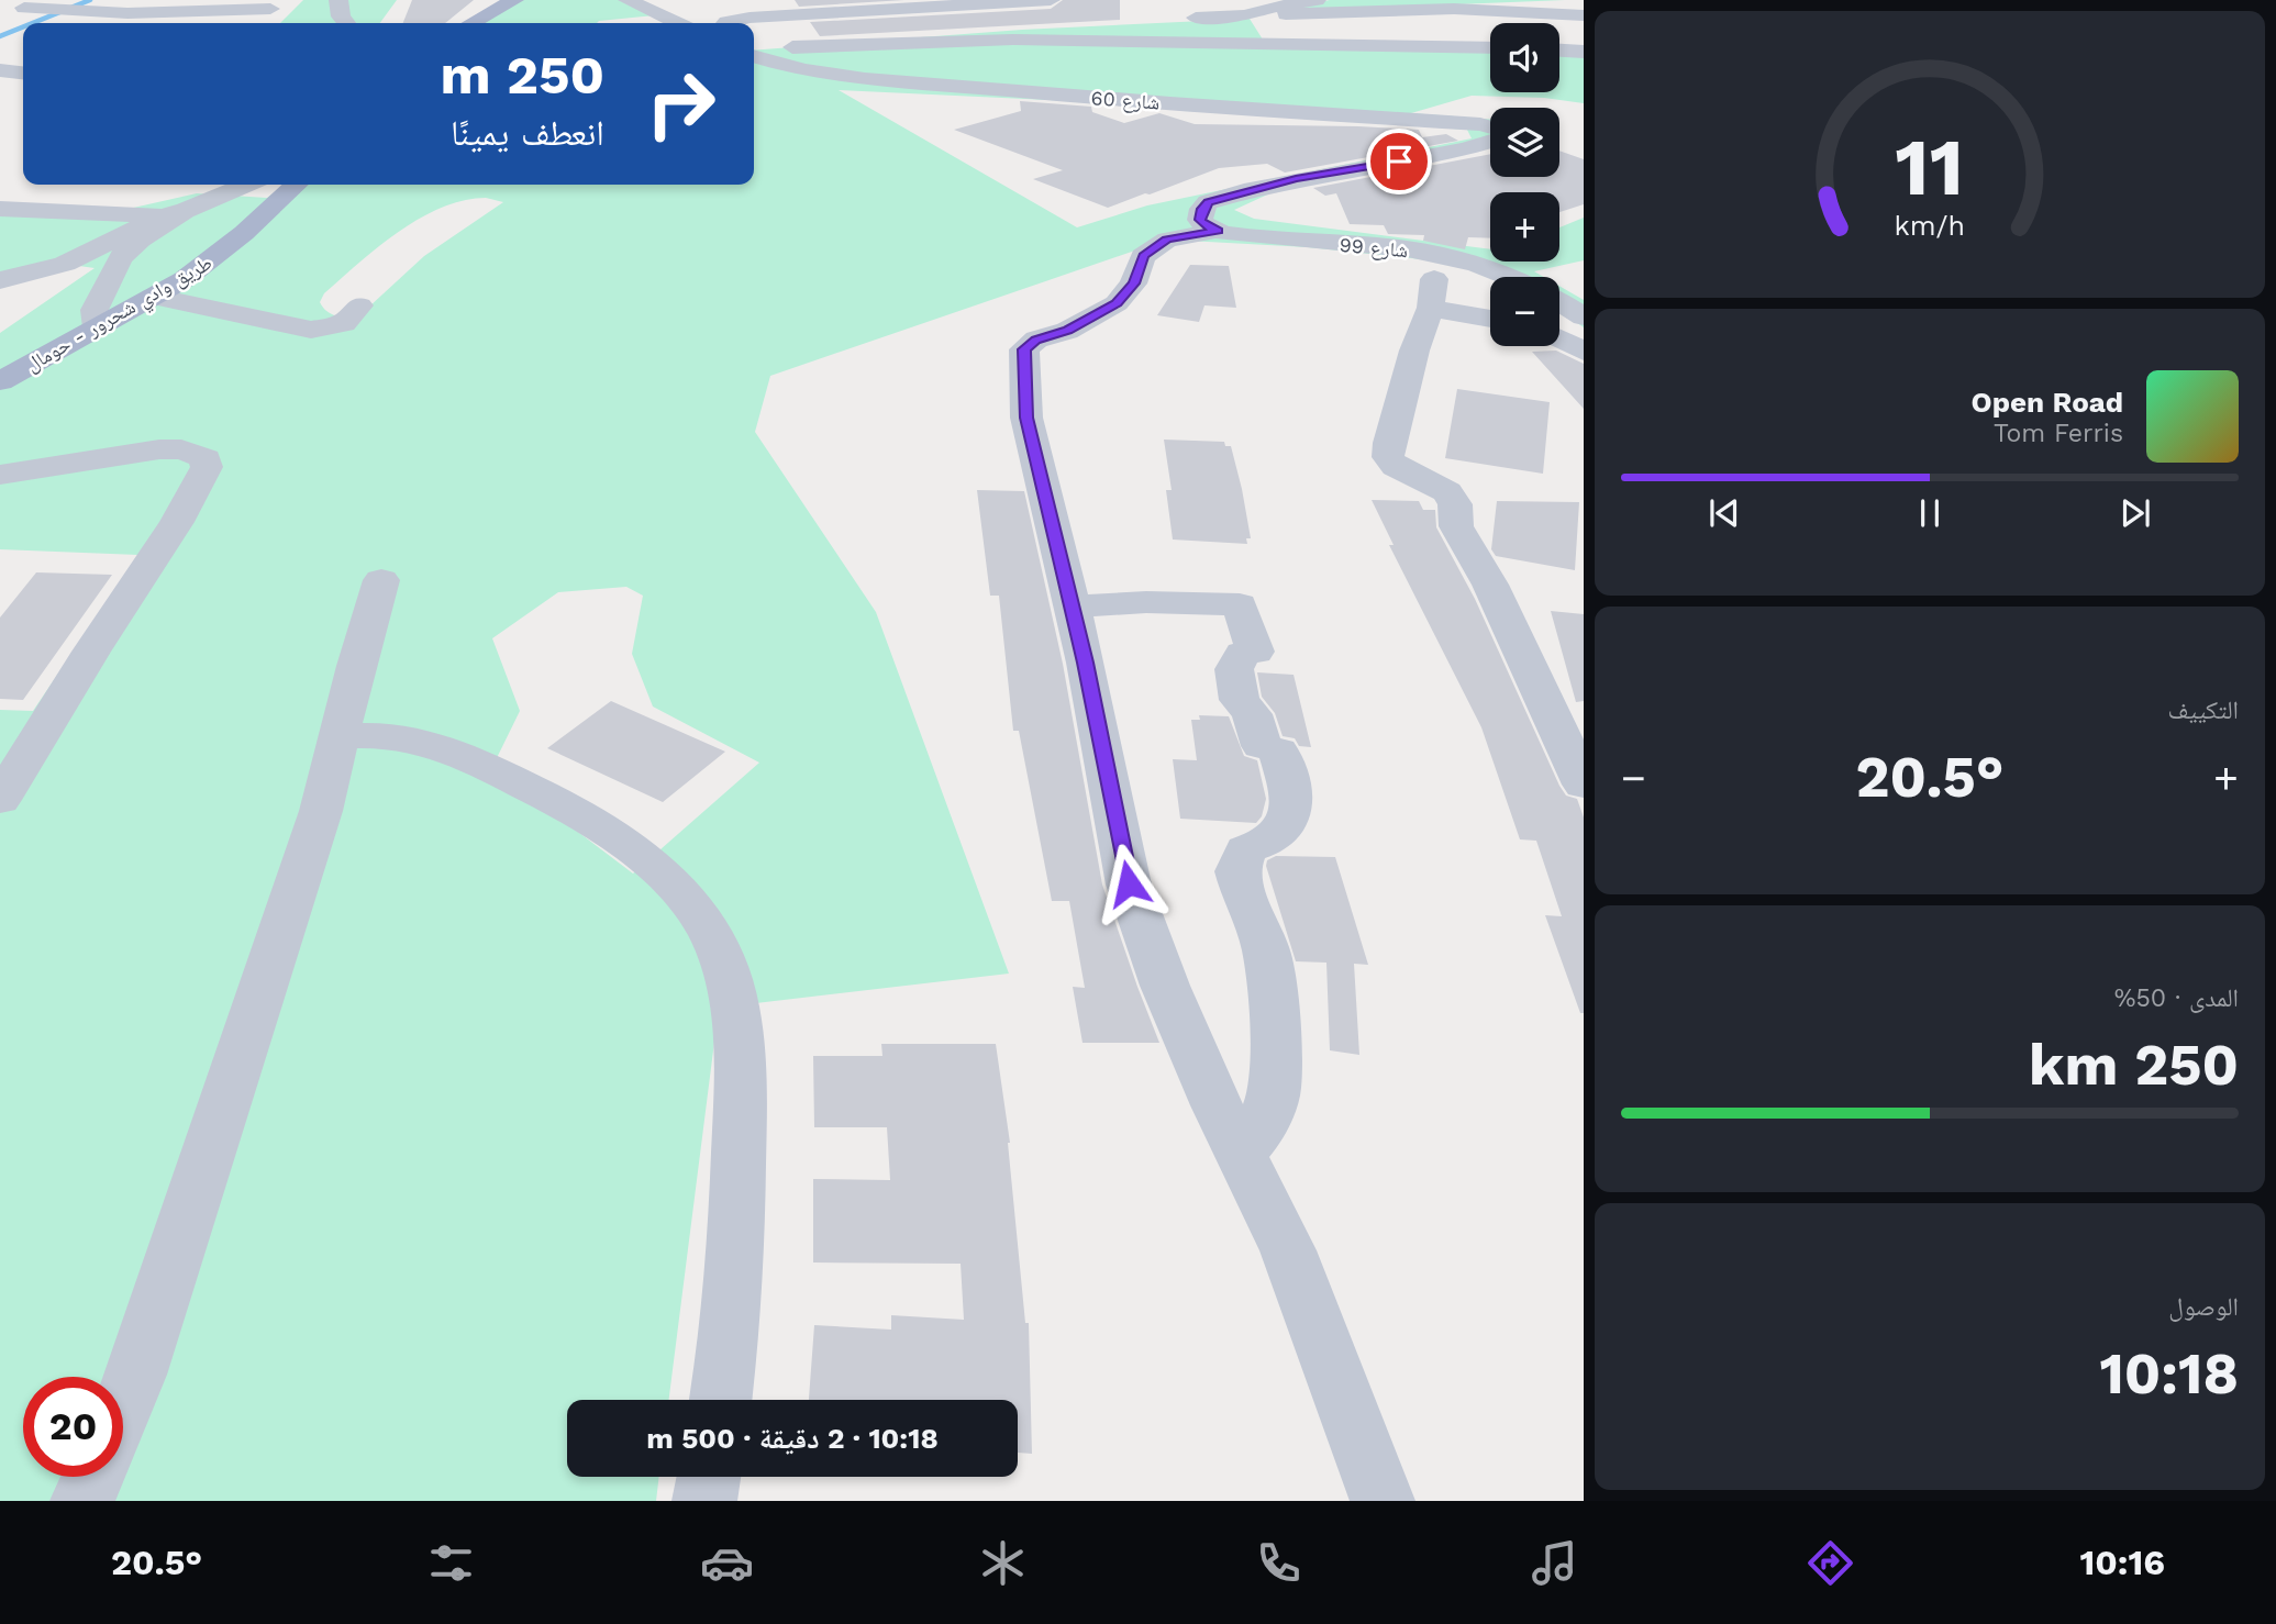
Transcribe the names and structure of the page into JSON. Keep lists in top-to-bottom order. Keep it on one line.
{"streets":{"main road":["طريق وادي شحرور - حومال"],"street":["شارع 60","شارع 99"]},"page":{"map_buttons":["+","−"],"turn":["250 m","انعطف يمينًا"],"song":["Open Road","Tom Ferris"],"tile":["التكييف",["المدى · 50%","250 km"],["الوصول","10:18"]],"heat":["−","20.5°","+"],"limit":"20","trip":"10:18 · 2 دقيقة · 500 m","tabs":["10:16","20.5°"],"gauge":["11","km/h"]}}
